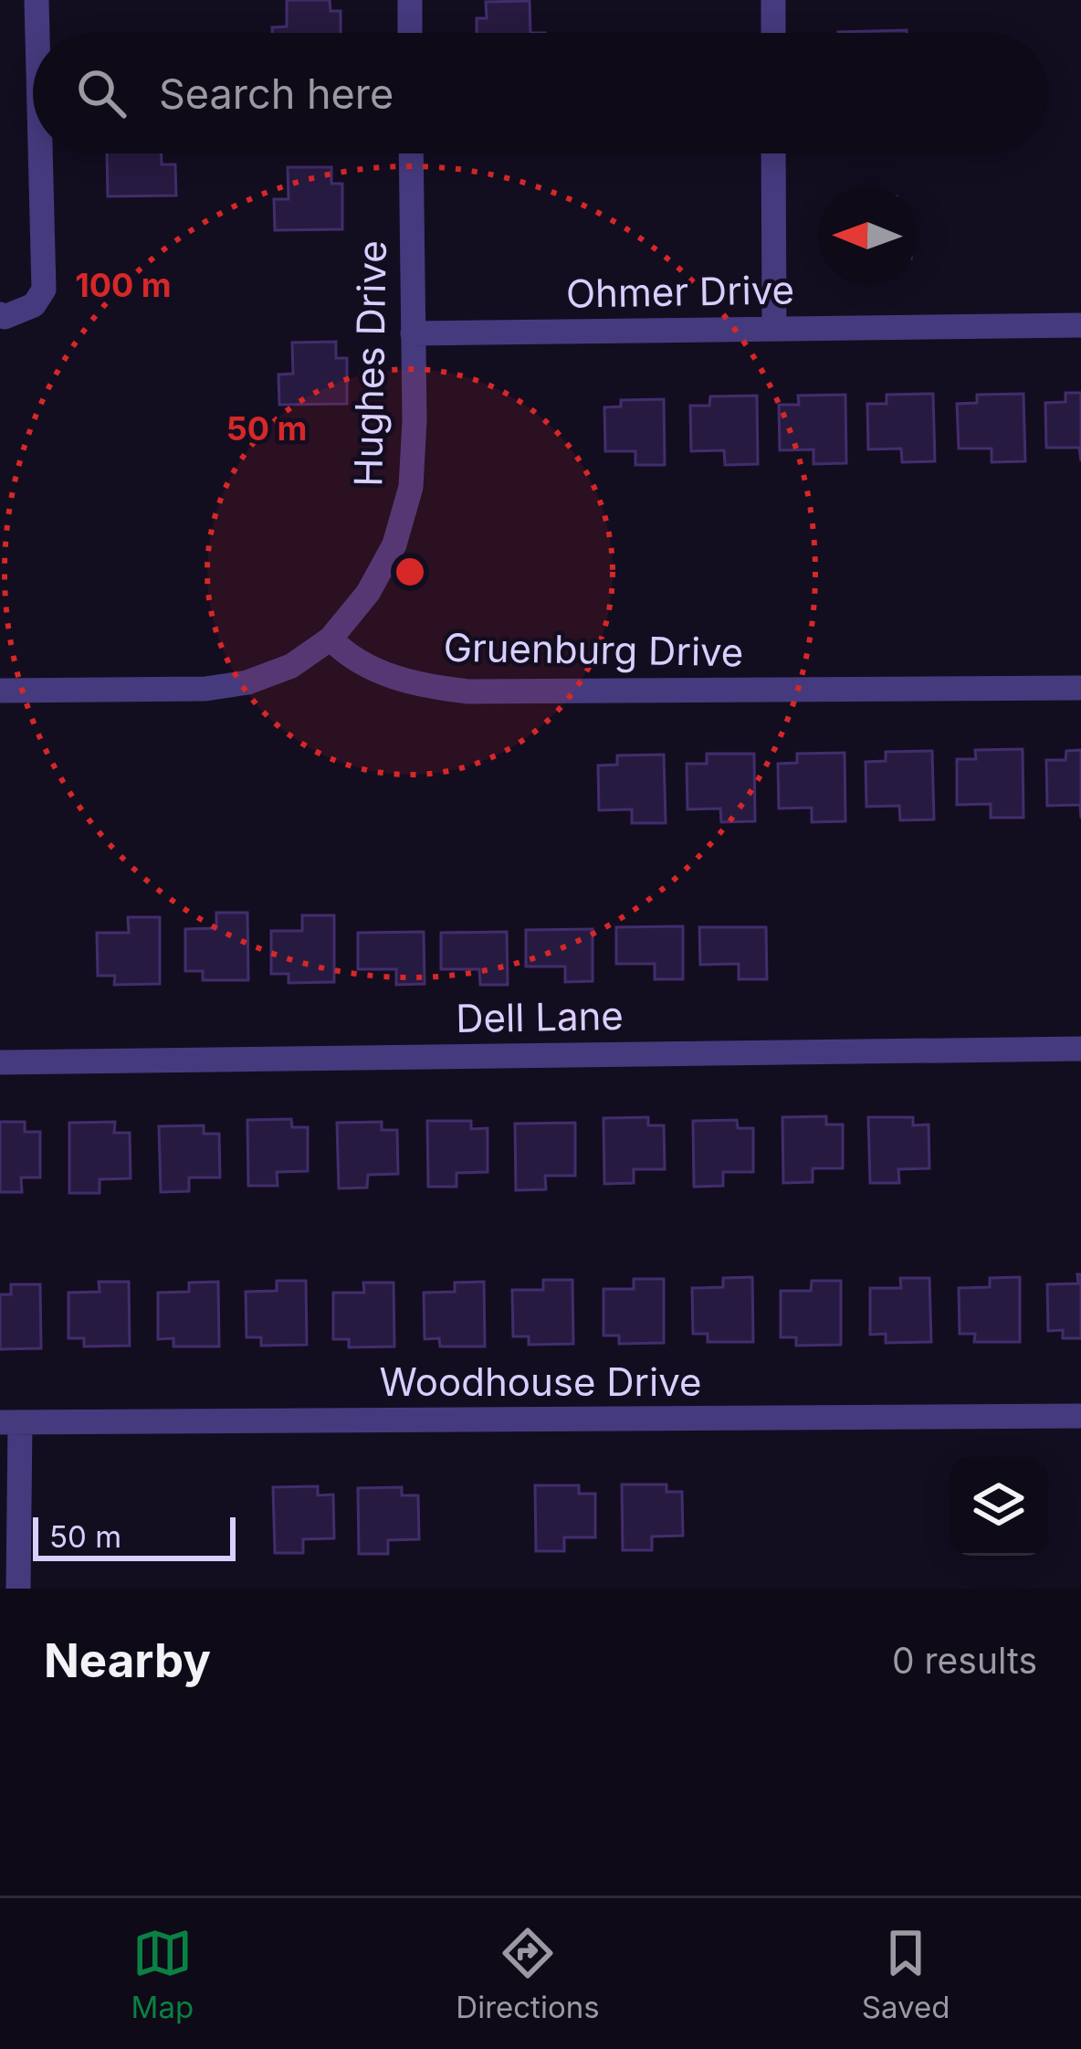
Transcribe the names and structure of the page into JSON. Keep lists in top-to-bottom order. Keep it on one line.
{"streets":{"street":["Ohmer Drive","Hughes Drive","Gruenburg Drive","Dell Lane","Woodhouse Drive"]},"crossings":[["Ohmer Drive","Hughes Drive"],["Hughes Drive","Gruenburg Drive"]],"scale_bar":"50 m","north":"left","page":{"search":"Search here","scale":"50 m","heading":["Nearby","0 results"],"nav":["Map","Directions","Saved"]},"rings":["100 m","50 m"]}
